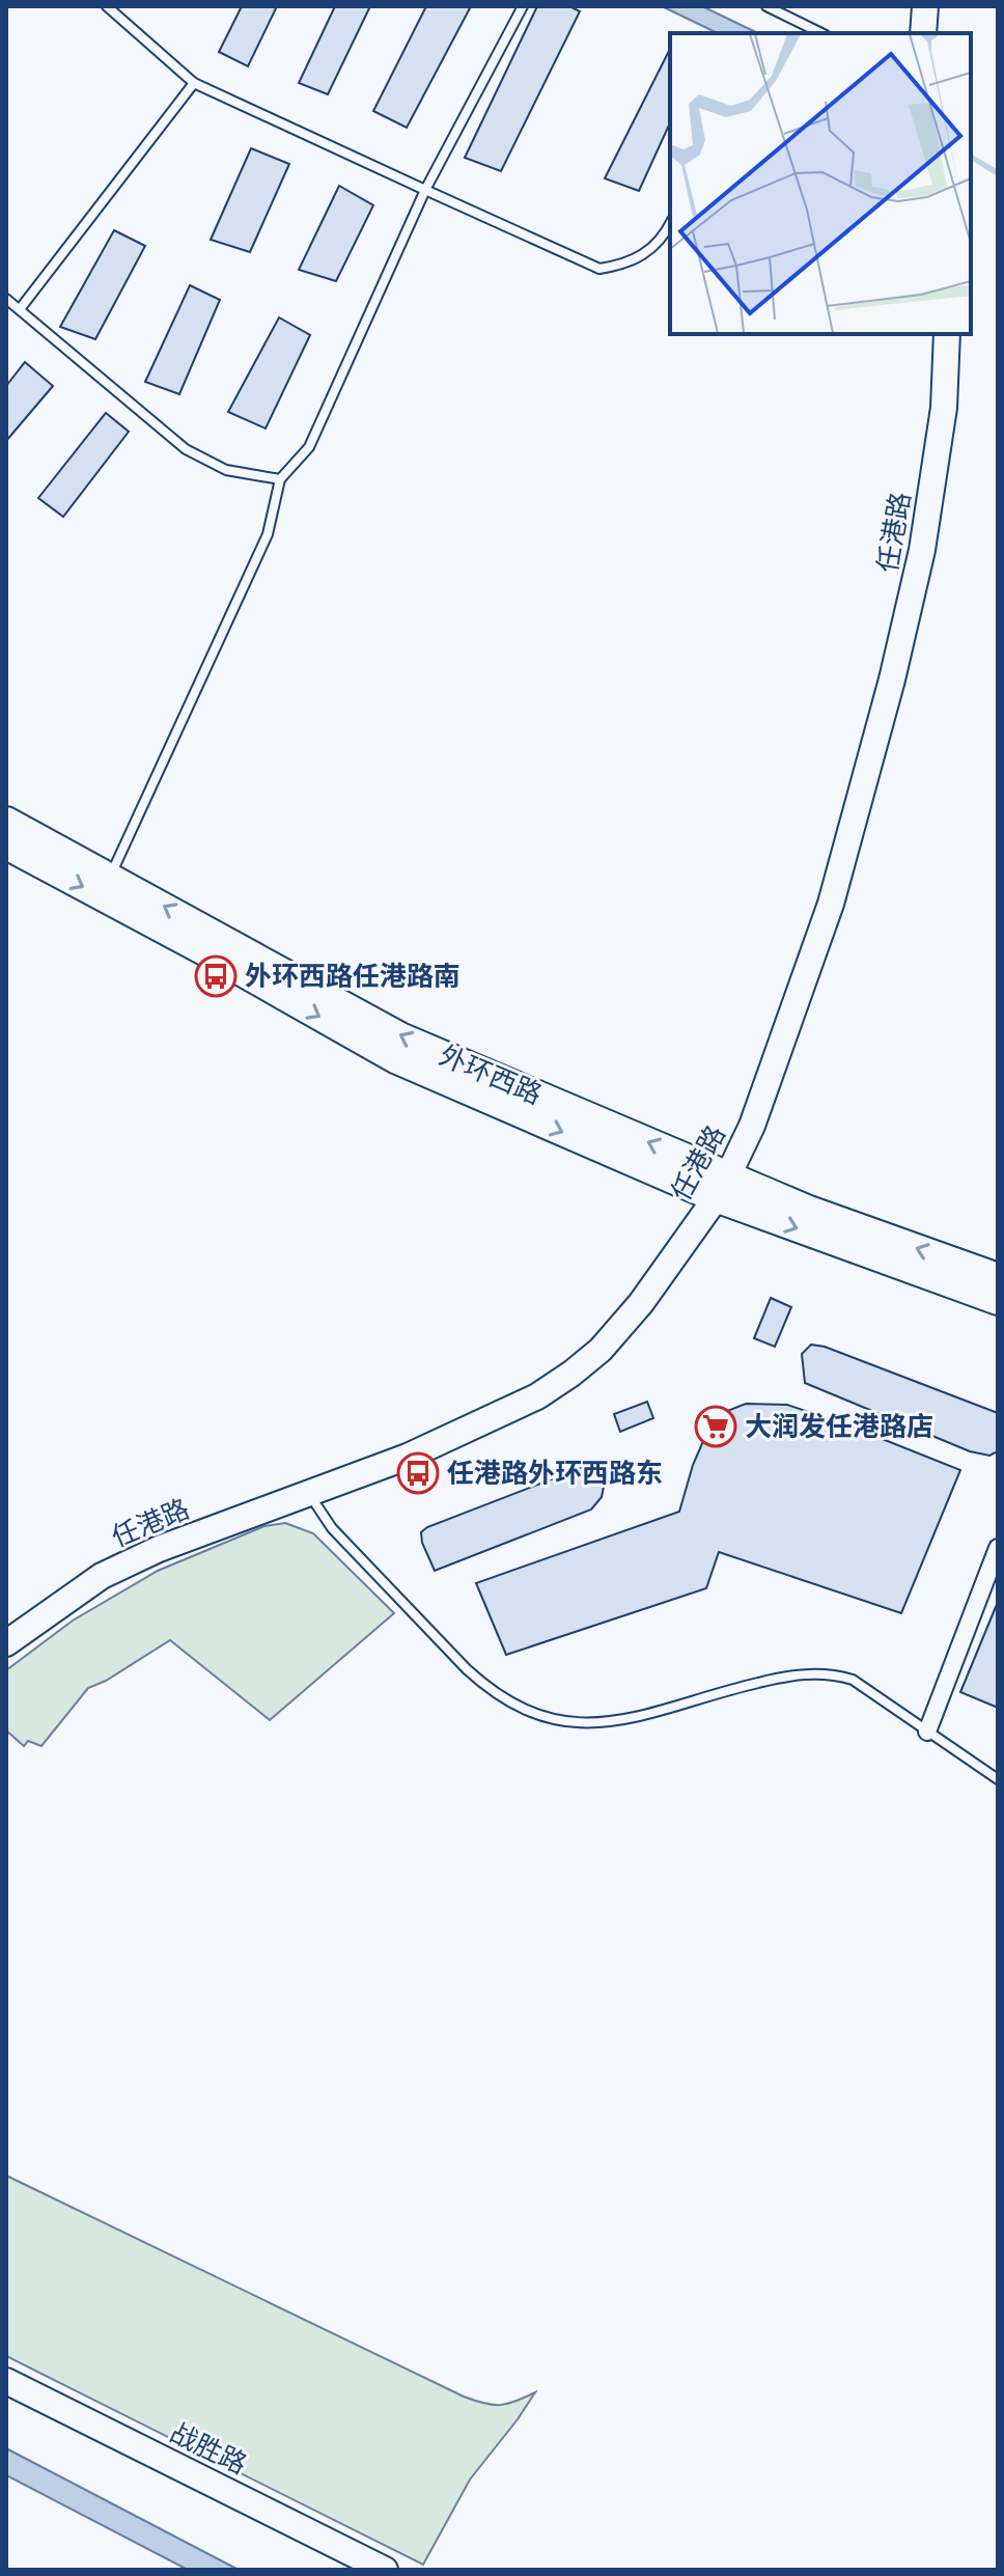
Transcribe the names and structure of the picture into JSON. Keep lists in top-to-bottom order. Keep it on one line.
{"streets":{"main road":["外环西路"],"street":["任港路","战胜路"]},"crossings":[["任港路","外环西路"]],"places":{"bus stop":["外环西路任港路南","任港路外环西路东"],"supermarket":["大润发任港路店"]}}
